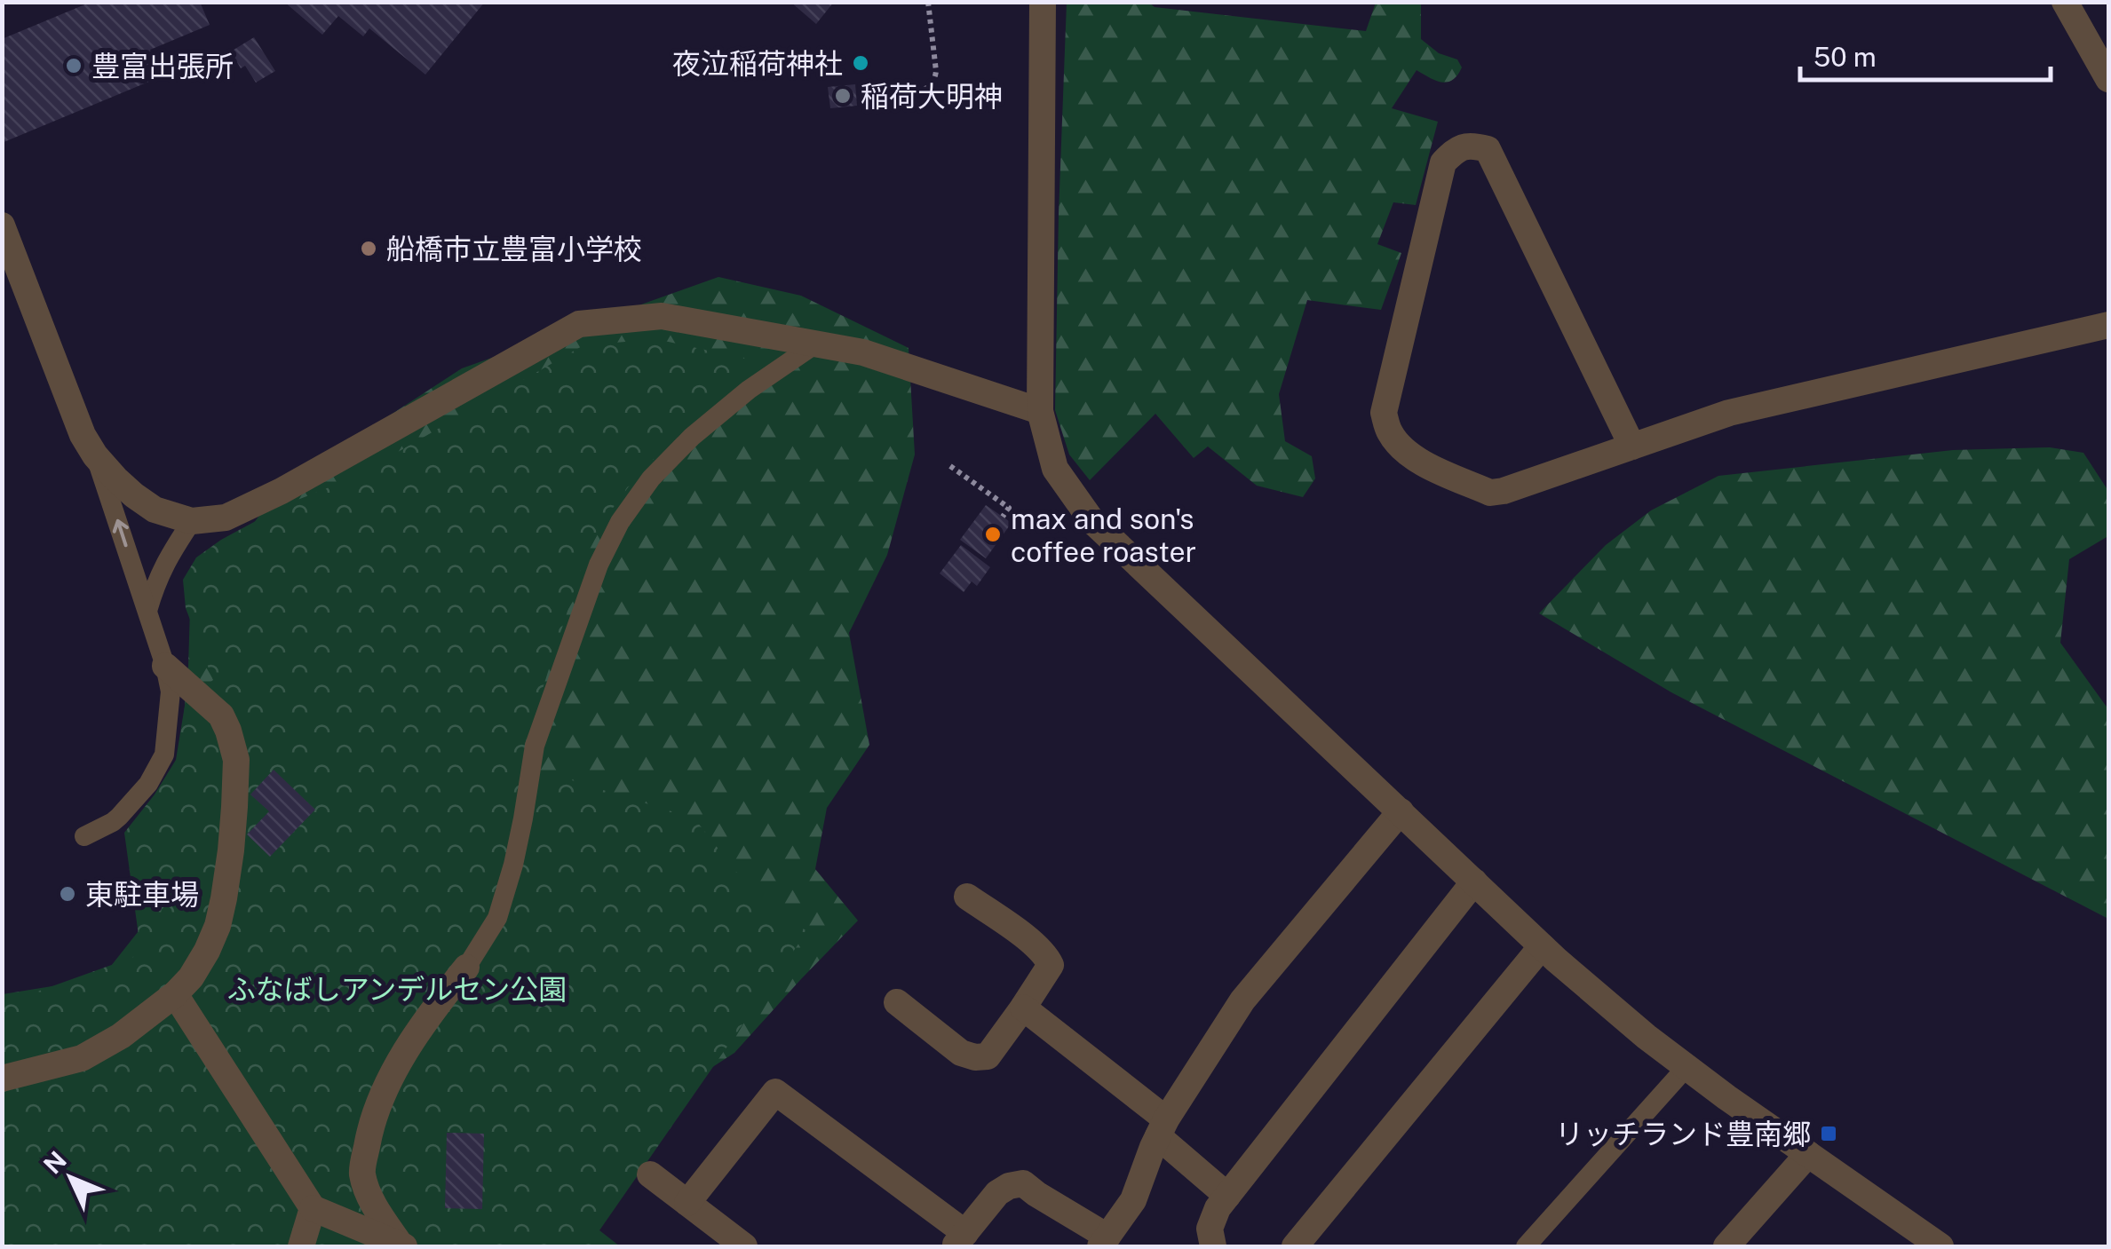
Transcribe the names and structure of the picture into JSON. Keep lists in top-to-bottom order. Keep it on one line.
{"parks":["ふなばしアンデルセン公園"],"places":{"other":["夜泣稲荷神社","豊富出張所","稲荷大明神","船橋市立豊富小学校","max and son's coffee roaster","東駐車場"],"transit":["リッチランド豊南郷"]},"scale_bar":"50 m","north":"top left"}
